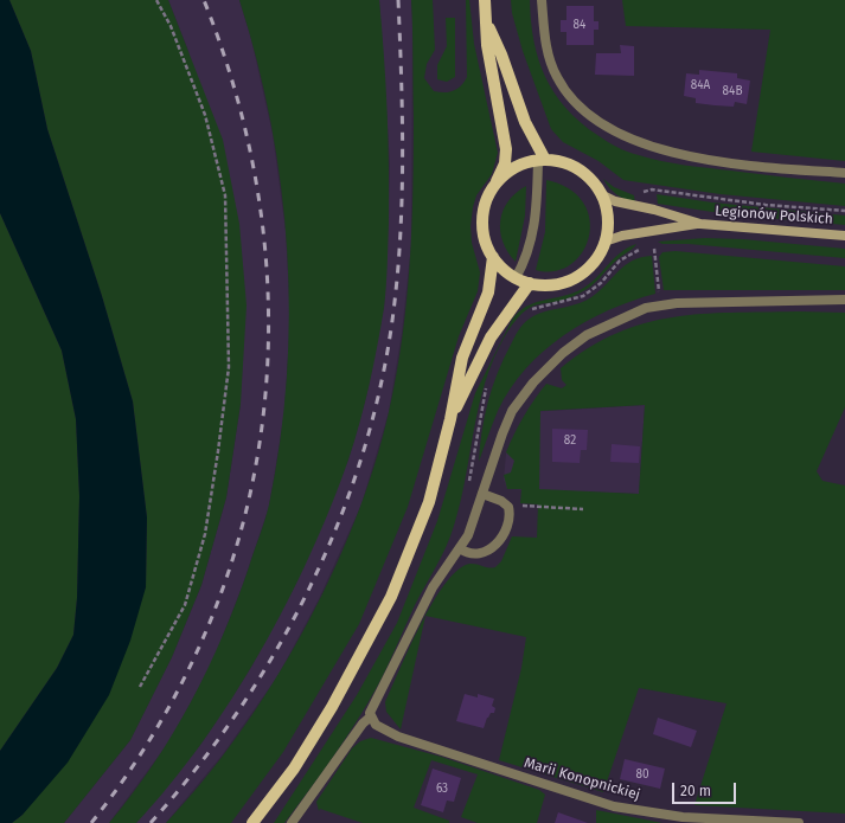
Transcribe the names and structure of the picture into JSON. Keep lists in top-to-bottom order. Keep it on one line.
{"streets":{"main road":["Legionów Polskich"],"street":["Marii Konopnickiej"]},"house_numbers":["84","84A","84B","82","80","63"],"scale_bar":"20 m"}
